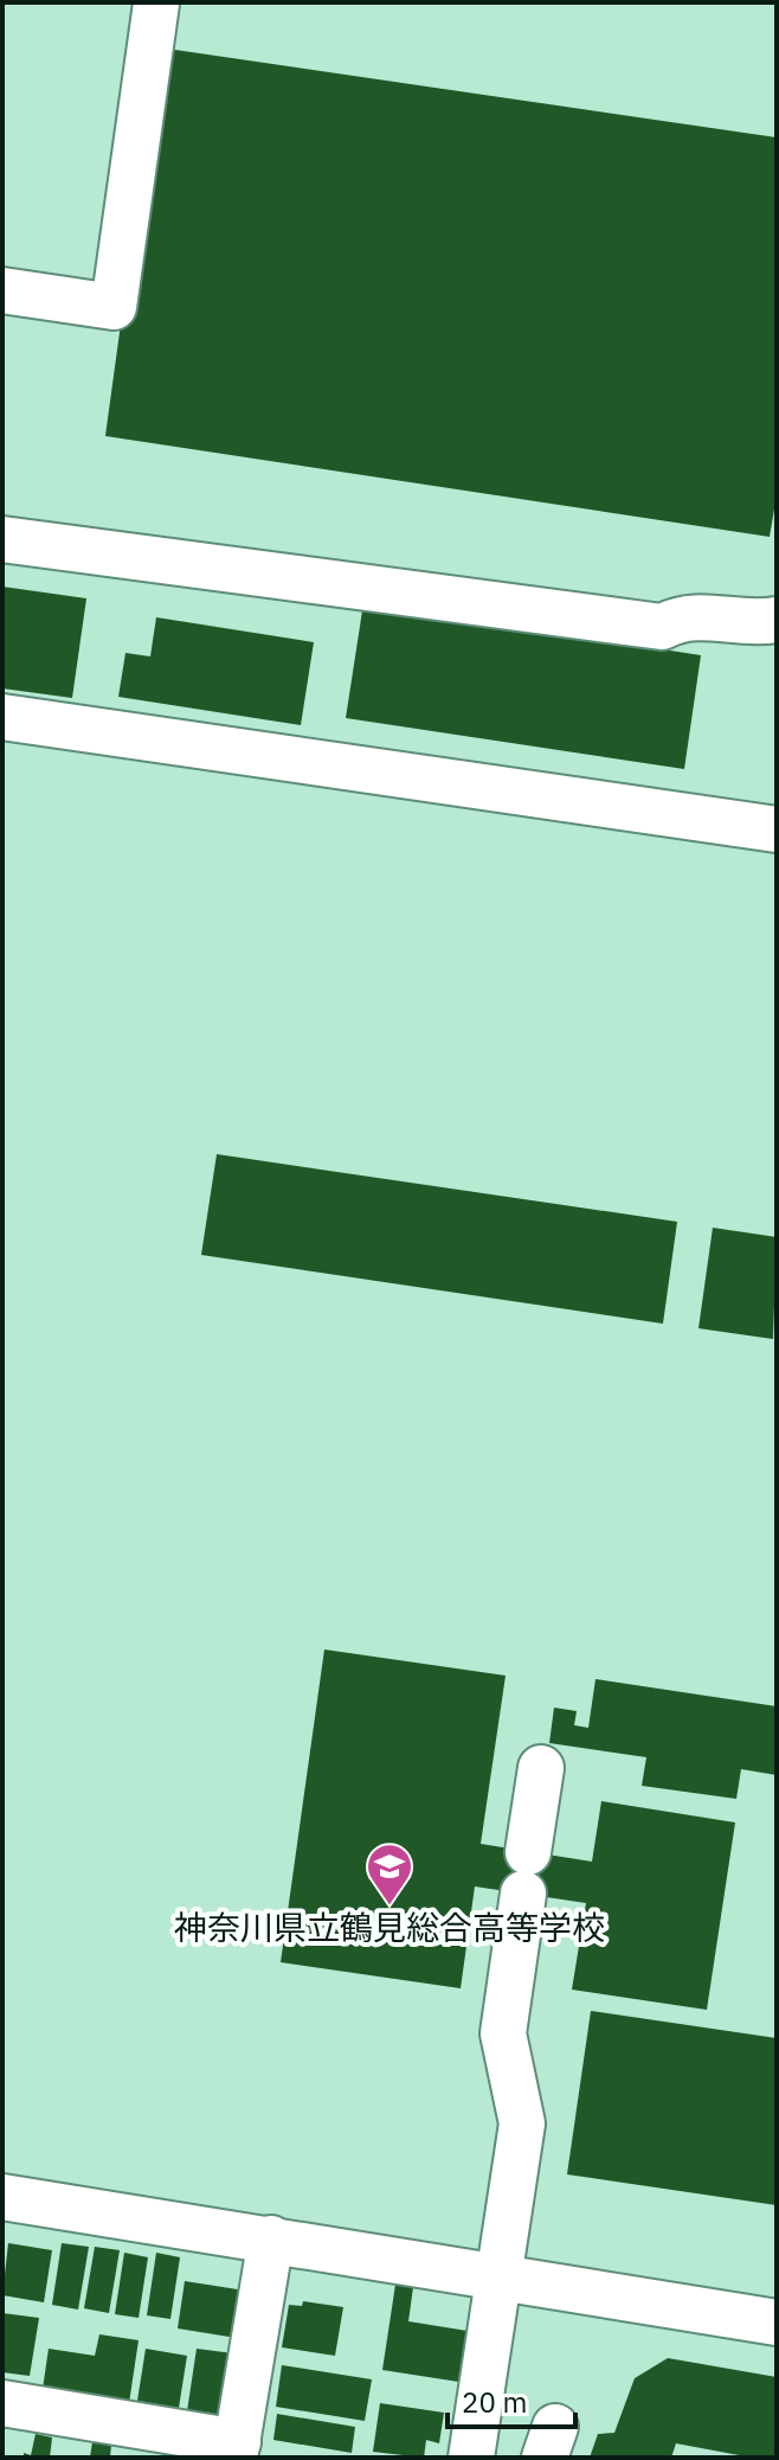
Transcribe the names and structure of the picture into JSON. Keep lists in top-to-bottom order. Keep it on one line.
{"places":{"school or university":["神奈川県立鶴見総合高等学校"]},"scale_bar":"20 m"}
